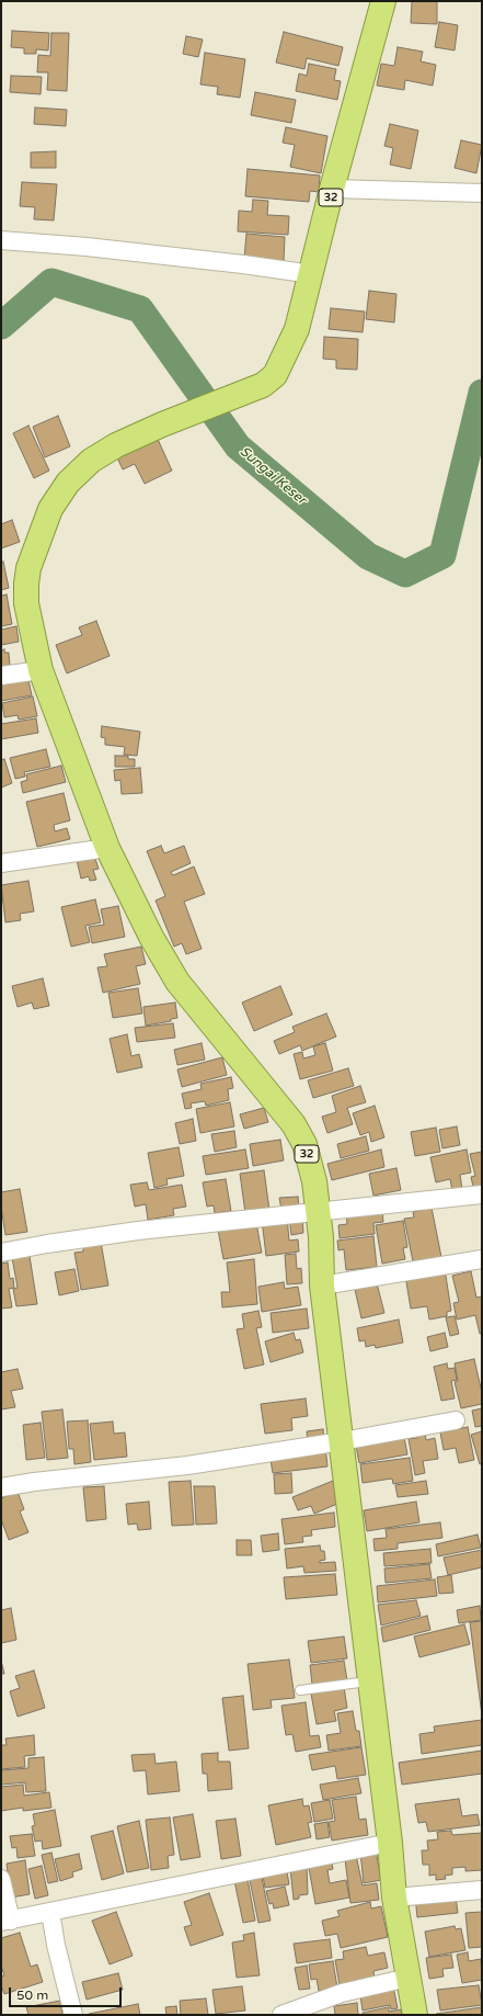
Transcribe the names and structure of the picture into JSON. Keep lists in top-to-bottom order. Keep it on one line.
{"streets":{"highway":["32"]},"water":["Sungai Keser"],"scale_bar":"50 m"}
